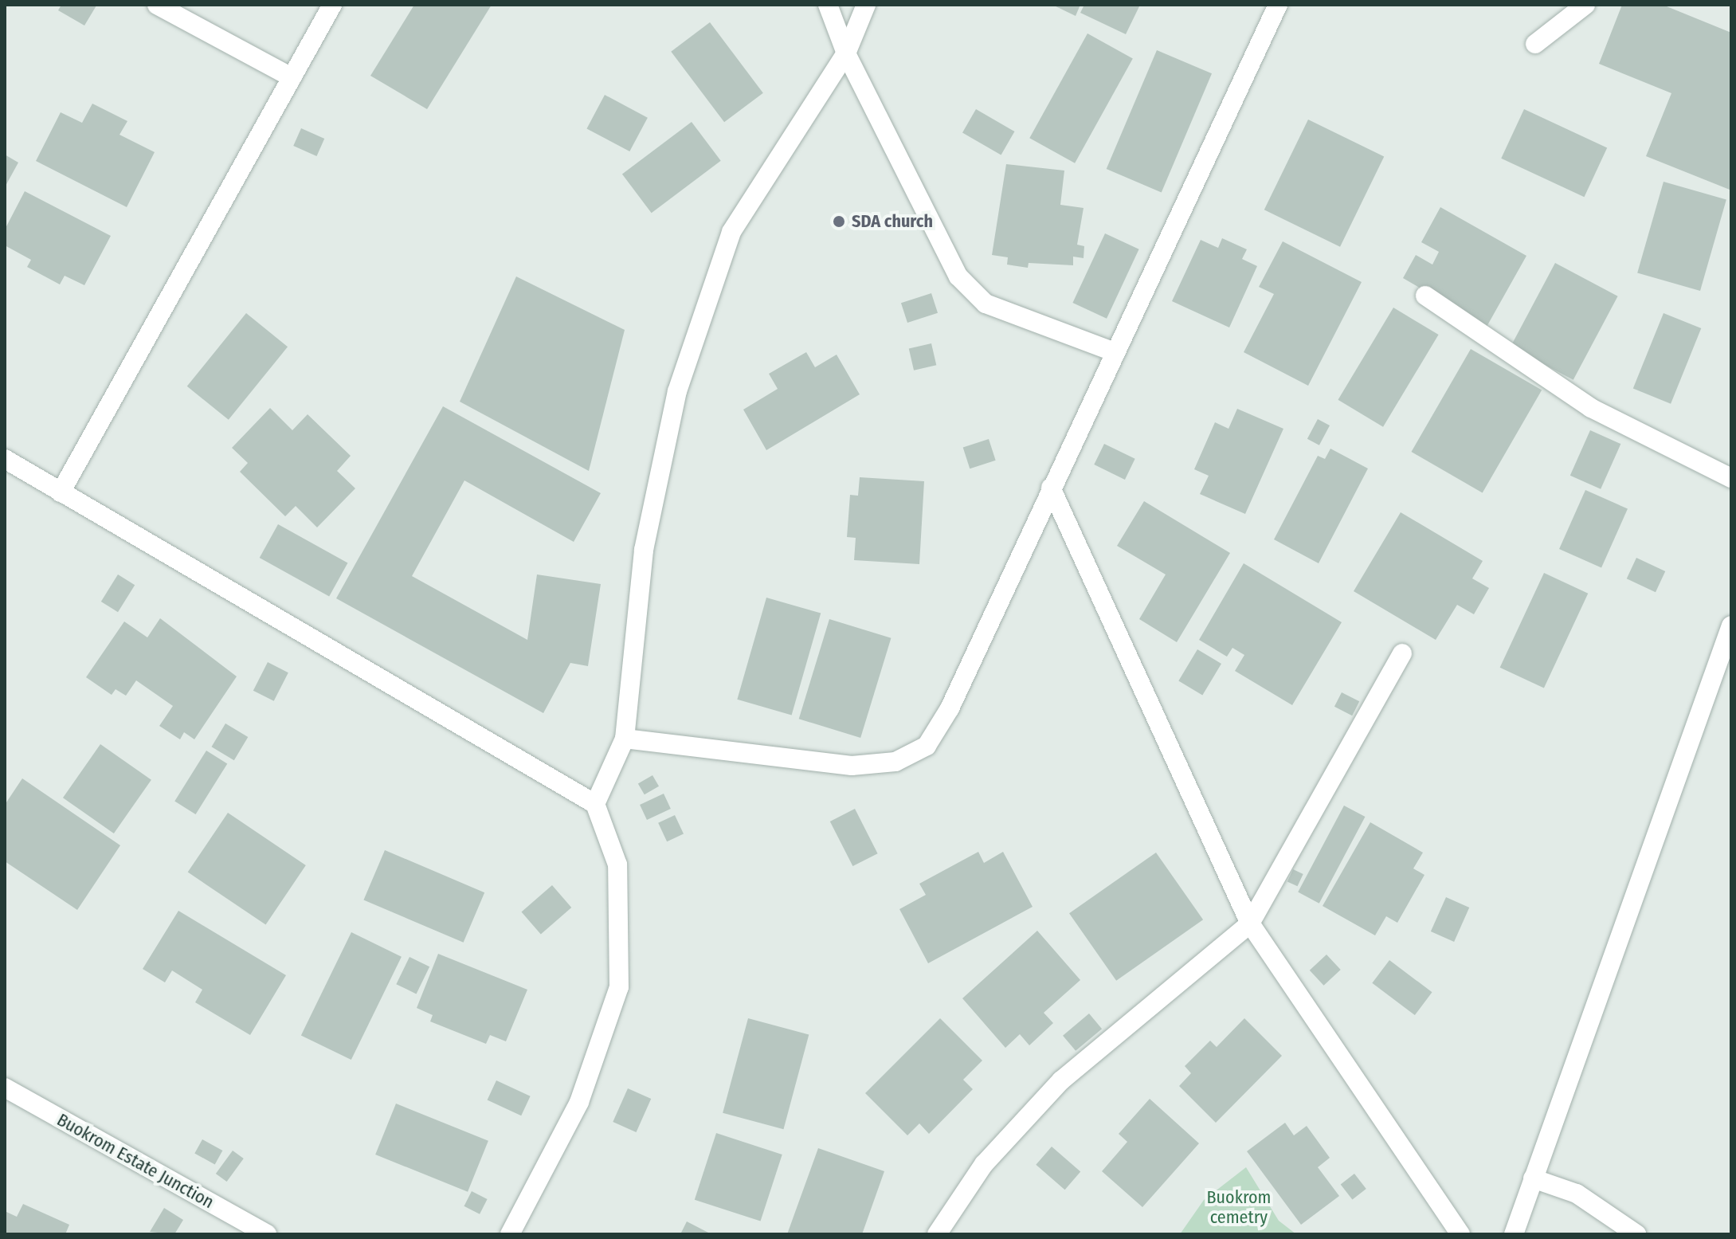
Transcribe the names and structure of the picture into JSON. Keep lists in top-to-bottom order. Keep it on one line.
{"streets":{"street":["Buokrom Estate Junction"]},"parks":["Buokrom cemetry"],"places":["SDA church"]}
